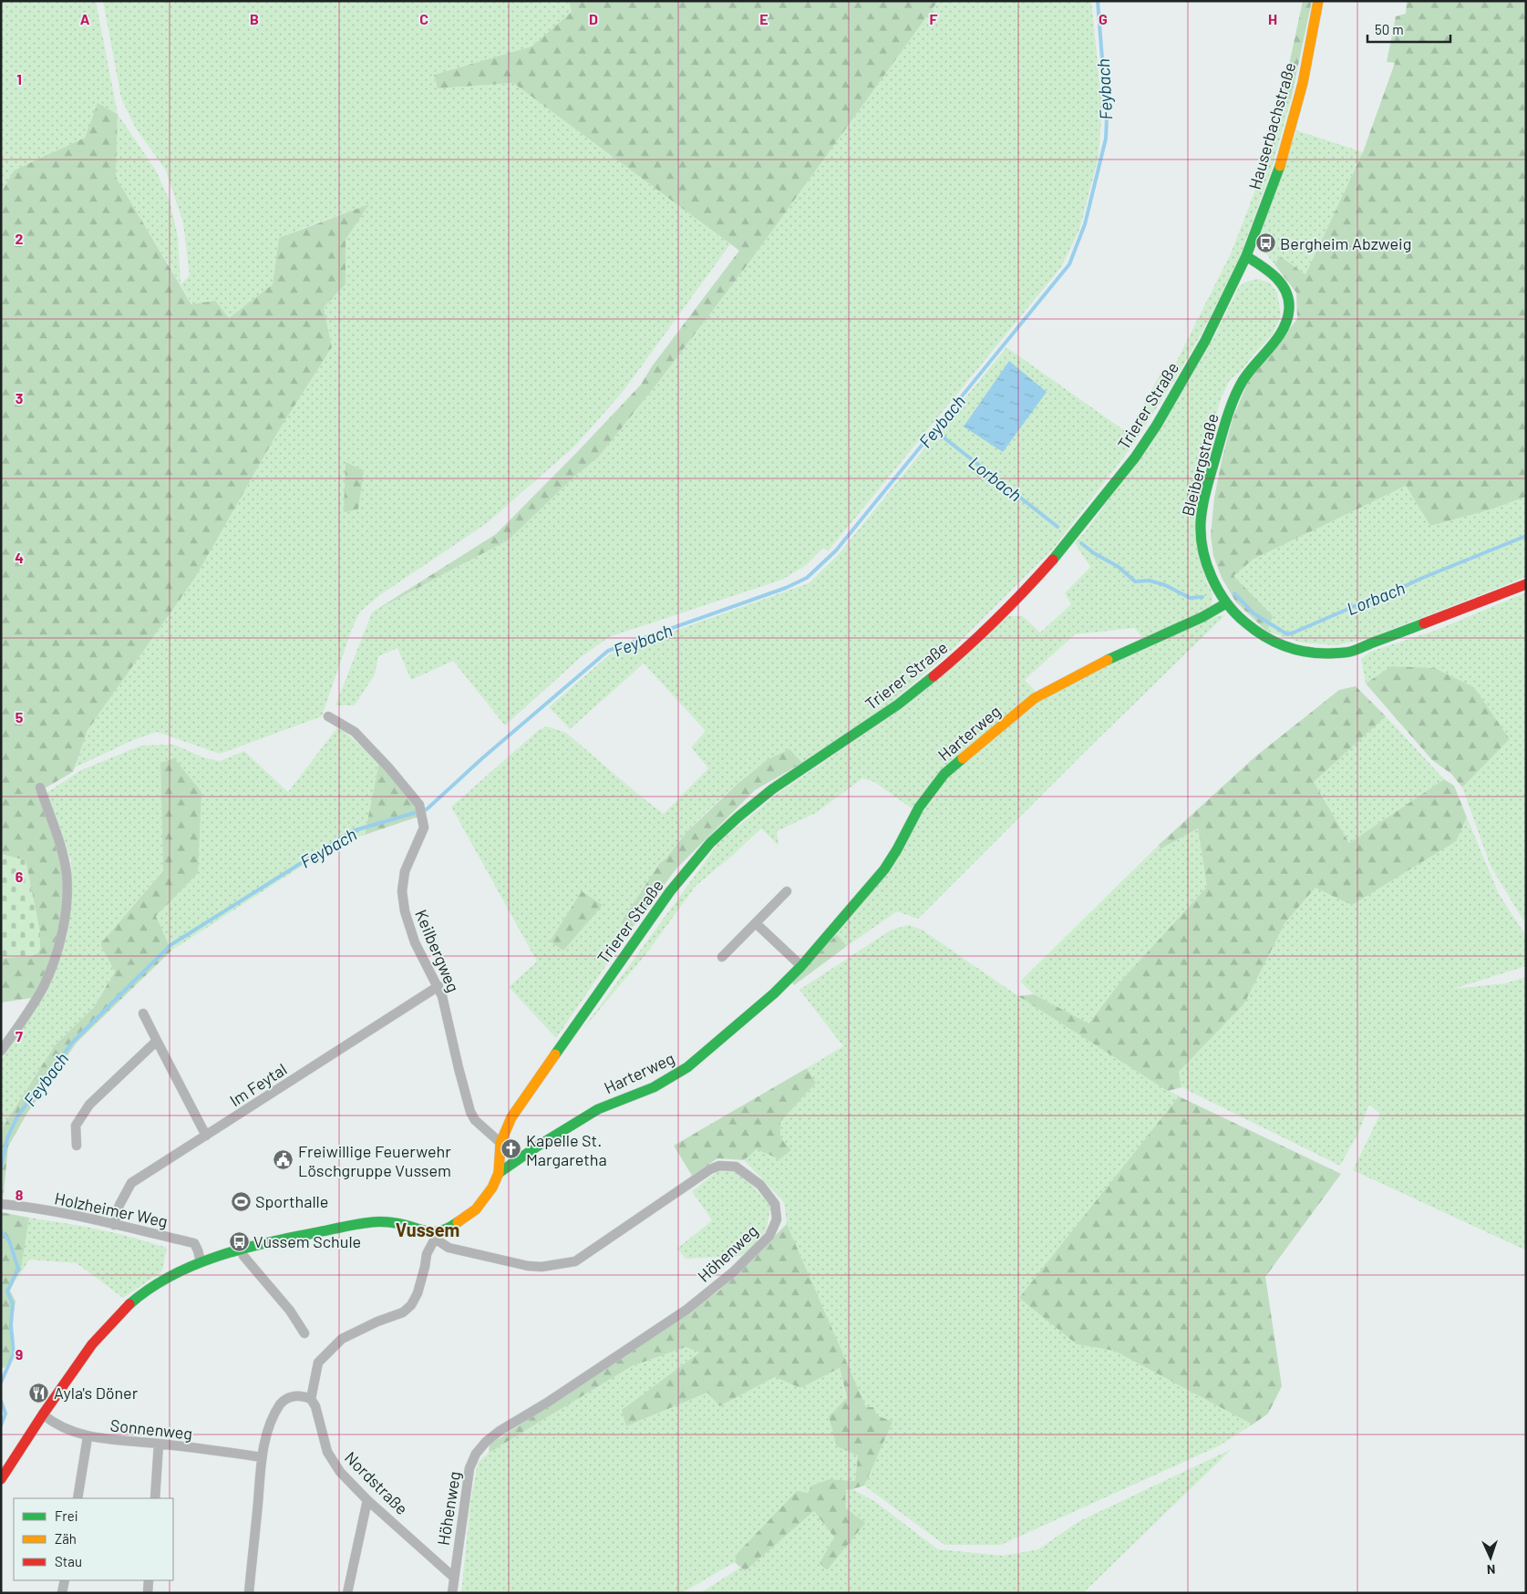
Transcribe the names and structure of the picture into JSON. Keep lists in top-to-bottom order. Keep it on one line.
{"streets":{"main road":["Hauserbachstraße","Trierer Straße","Bleibergstraße","Harterweg"],"street":["Keilbergweg","Im Feytal","Holzheimer Weg","Höhenweg","Sonnenweg","Nordstraße"]},"crossings":[["Hauserbachstraße","Trierer Straße"],["Hauserbachstraße","Bleibergstraße"],["Trierer Straße","Bleibergstraße"],["Trierer Straße","Harterweg"],["Trierer Straße","Keilbergweg"],["Trierer Straße","Holzheimer Weg"],["Trierer Straße","Höhenweg"],["Trierer Straße","Sonnenweg"],["Bleibergstraße","Harterweg"],["Keilbergweg","Im Feytal"],["Im Feytal","Holzheimer Weg"],["Höhenweg","Nordstraße"]],"districts":["Vussem"],"water":["Feybach","Lorbach"],"places":{"bus stop":["Bergheim Abzweig","Vussem Schule"],"church":["Kapelle St. Margaretha"],"public building":["Freiwillige Feuerwehr Löschgruppe Vussem"],"sports":["Sporthalle"],"restaurant":["Ayla's Döner"]},"legend":["Frei","Zäh","Stau"],"scale_bar":"50 m","north":"bottom","grid":{"columns":["A","B","C","D","E","F","G","H"],"rows":["1","2","3","4","5","6","7","8","9"]}}
